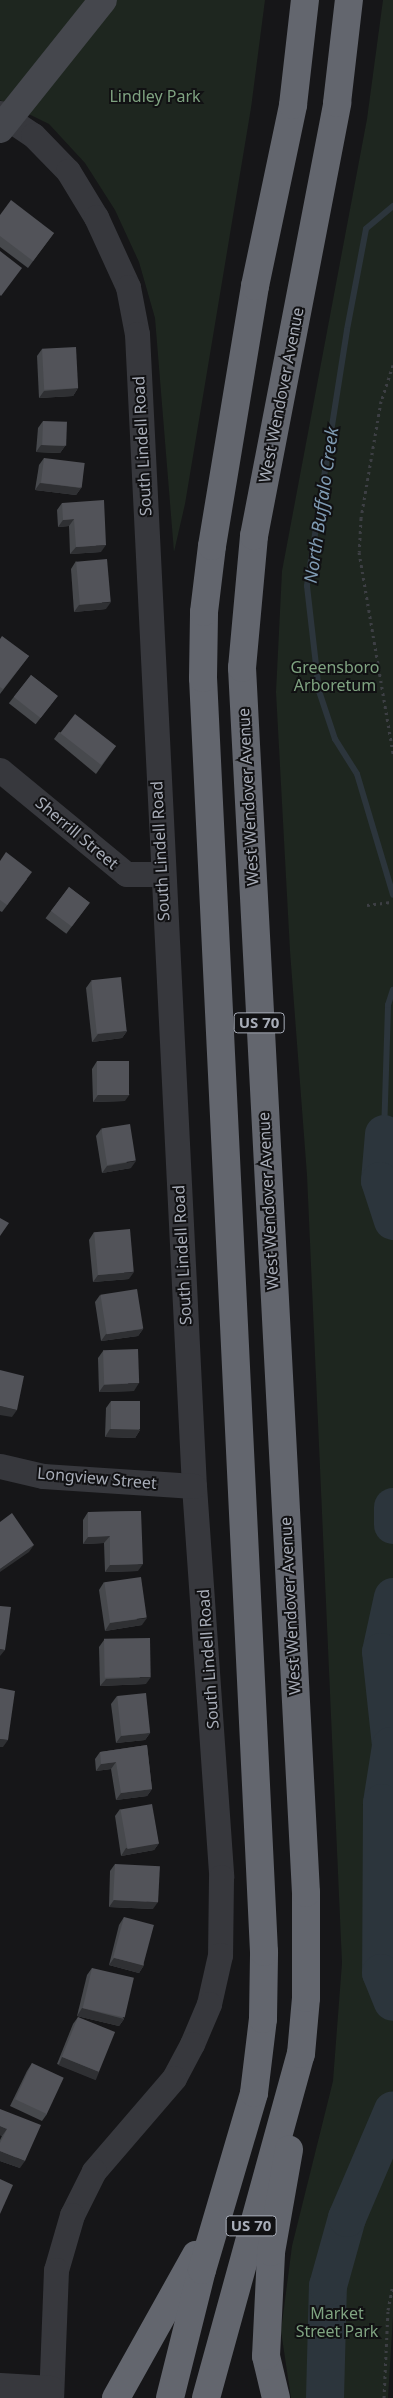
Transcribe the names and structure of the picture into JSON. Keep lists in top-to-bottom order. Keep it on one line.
{"streets":{"highway":["West Wendover Avenue","US 70"],"street":["South Lindell Road","Sherrill Street","Longview Street"]},"crossings":[["South Lindell Road","Sherrill Street"],["South Lindell Road","Longview Street"]],"water":["North Buffalo Creek"],"parks":["Lindley Park","Greensboro Arboretum","Market Street Park"]}
